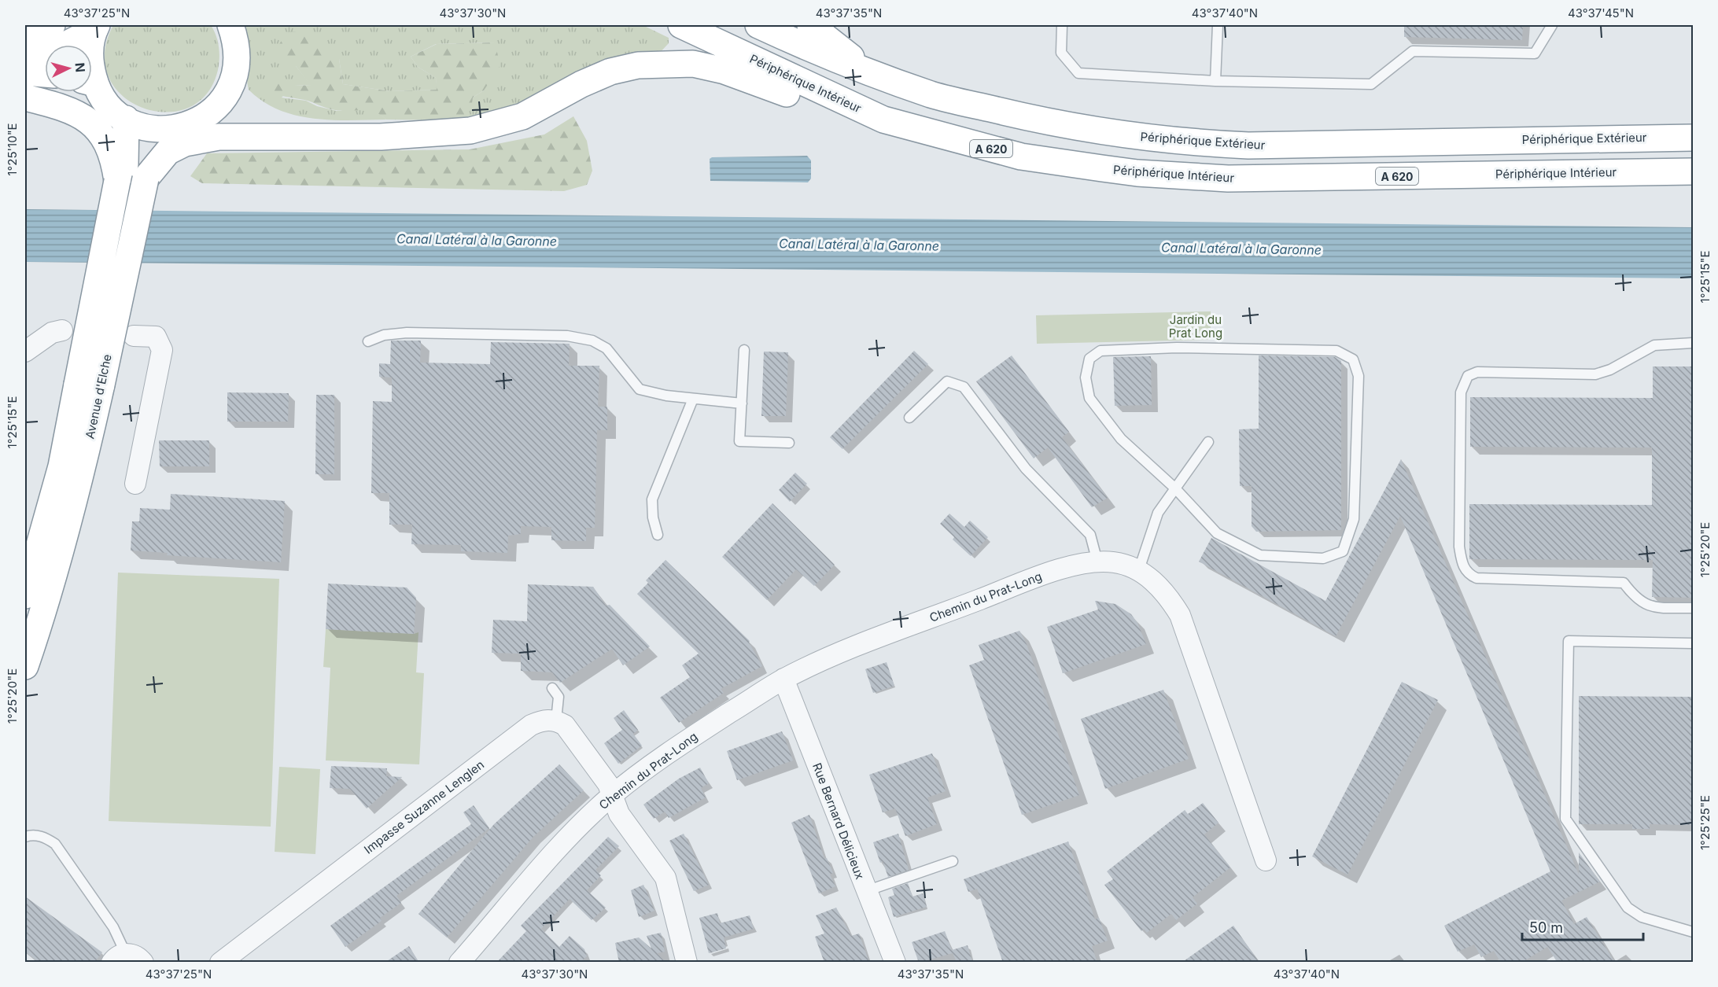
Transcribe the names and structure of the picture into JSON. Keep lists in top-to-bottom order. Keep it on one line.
{"streets":{"highway":["Périphérique Intérieur","Périphérique Extérieur","A 620","Avenue d'Elche"],"street":["Chemin du Prat-Long","Impasse Suzanne Lenglen","Rue Bernard Délicieux"]},"crossings":[["Chemin du Prat-Long","Rue Bernard Délicieux"]],"water":["Canal Latéral à la Garonne"],"parks":["Jardin du Prat Long"],"scale_bar":"50 m","north":"right","coordinates":["43°37'25\"N","43°37'30\"N","43°37'35\"N","43°37'40\"N","43°37'45\"N","1°25'10\"E","1°25'15\"E","1°25'20\"E","1°25'25\"E"]}
